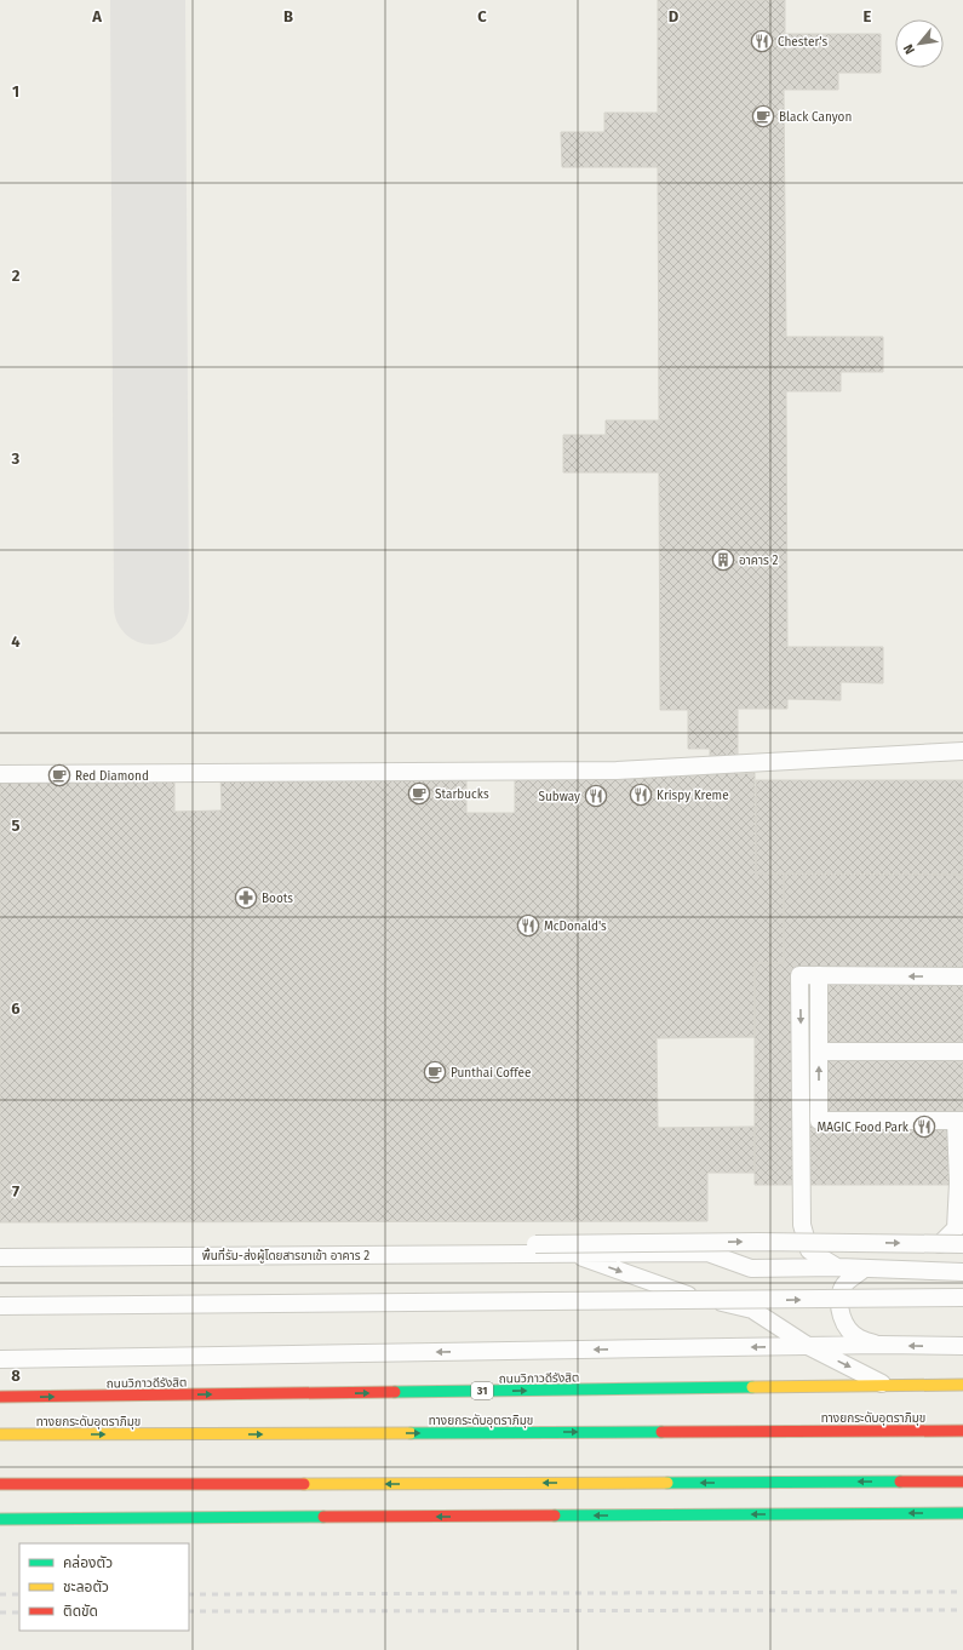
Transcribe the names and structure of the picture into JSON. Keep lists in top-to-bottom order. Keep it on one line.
{"streets":{"highway":["ถนนวิภาวดีรังสิต","31","ทางยกระดับอุตราภิมุข"],"lane":["พื้นที่รับ-ส่งผู้โดยสารขาเข้า อาคาร 2"]},"places":{"restaurant":["Chester's","Krispy Kreme","Subway","McDonald's","MAGIC Food Park"],"cafe":["Black Canyon","Red Diamond","Starbucks","Punthai Coffee"],"building":["อาคาร 2"],"pharmacy":["Boots"]},"legend":["คล่องตัว","ชะลอตัว","ติดขัด"],"north":"bottom left","grid":{"columns":["A","B","C","D","E"],"rows":["1","2","3","4","5","6","7","8"]}}
